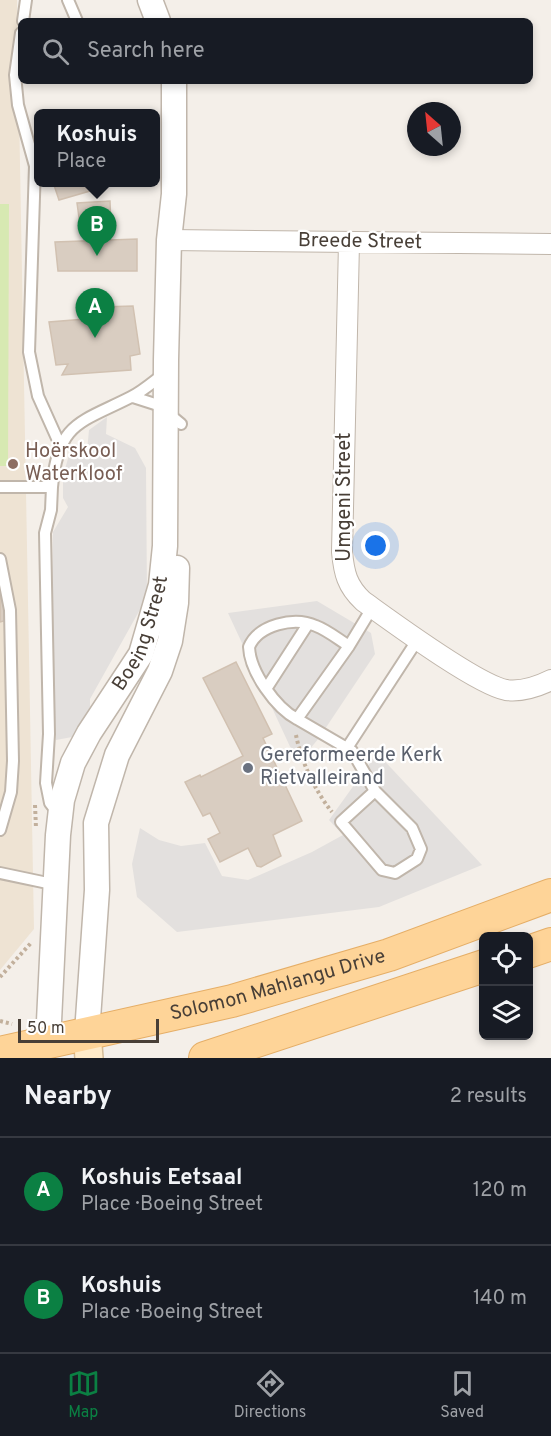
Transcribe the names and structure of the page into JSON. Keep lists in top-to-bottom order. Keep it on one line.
{"streets":{"main road":["Solomon Mahlangu Drive"],"street":["Breede Street","Umgeni Street","Boeing Street"]},"crossings":[["Breede Street","Umgeni Street"],["Breede Street","Boeing Street"],["Boeing Street","Solomon Mahlangu Drive"]],"places":["Hoërskool Waterkloof","Gereformeerde Kerk Rietvalleirand"],"scale_bar":"50 m","north":"top left","page":{"search":"Search here","popup":["Koshuis","Place"],"pins":["B","A"],"scale":"50 m","heading":["Nearby","2 results"],"list":[{"mark":"A","name":"Koshuis Eetsaal","note":"Place · Boeing Street","value":"120 m"},{"mark":"B","name":"Koshuis","note":"Place · Boeing Street","value":"140 m"}],"nav":["Map","Directions","Saved"]}}
